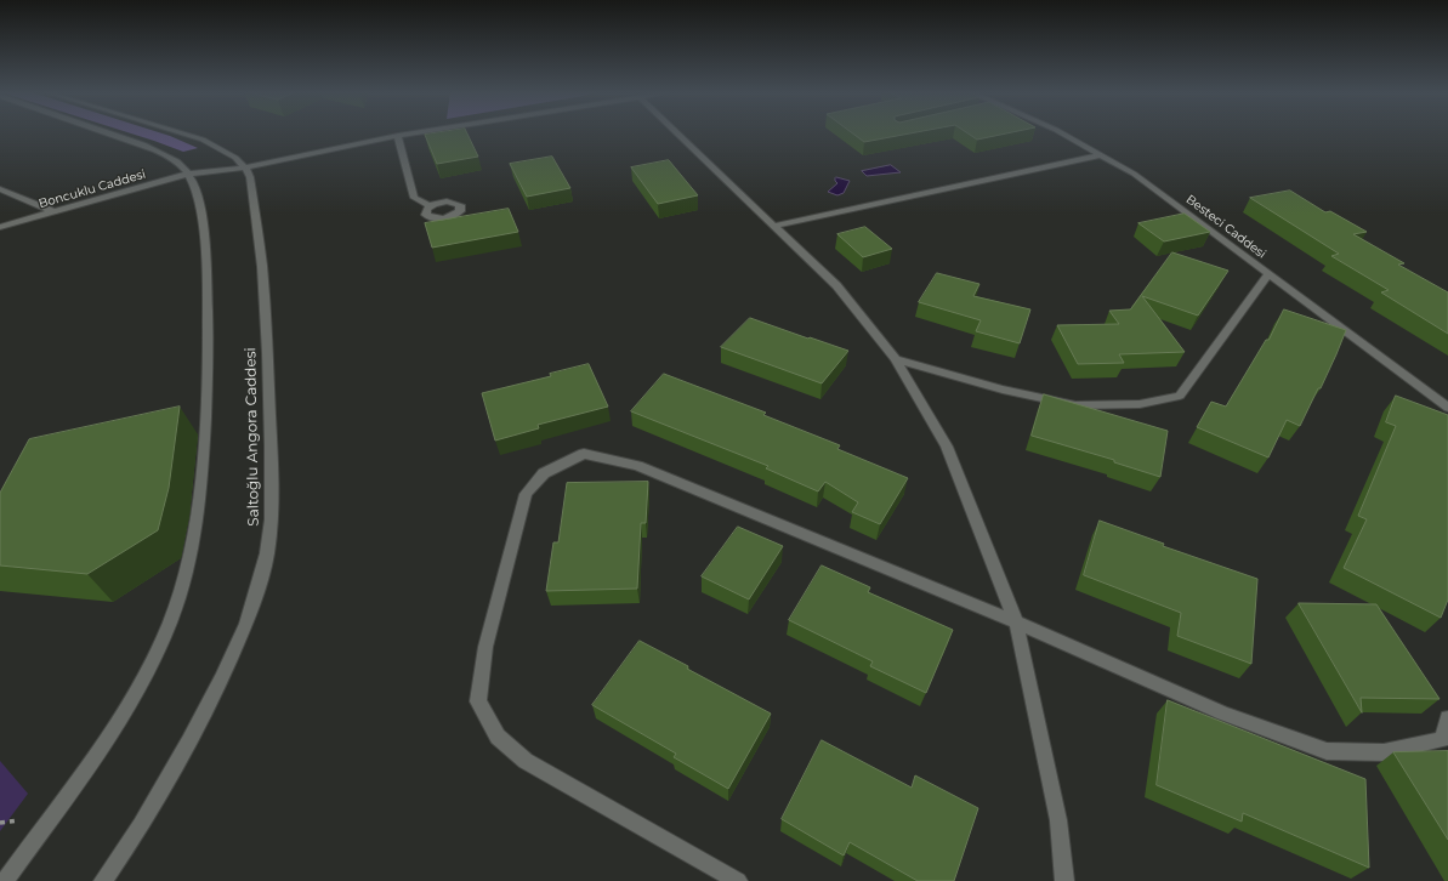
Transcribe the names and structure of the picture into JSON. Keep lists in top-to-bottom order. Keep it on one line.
{"streets":{"street":["Boncuklu Caddesi","Besteci Caddesi","Saltoğlu Angora Caddesi"]},"crossings":[["Boncuklu Caddesi","Saltoğlu Angora Caddesi"]]}
